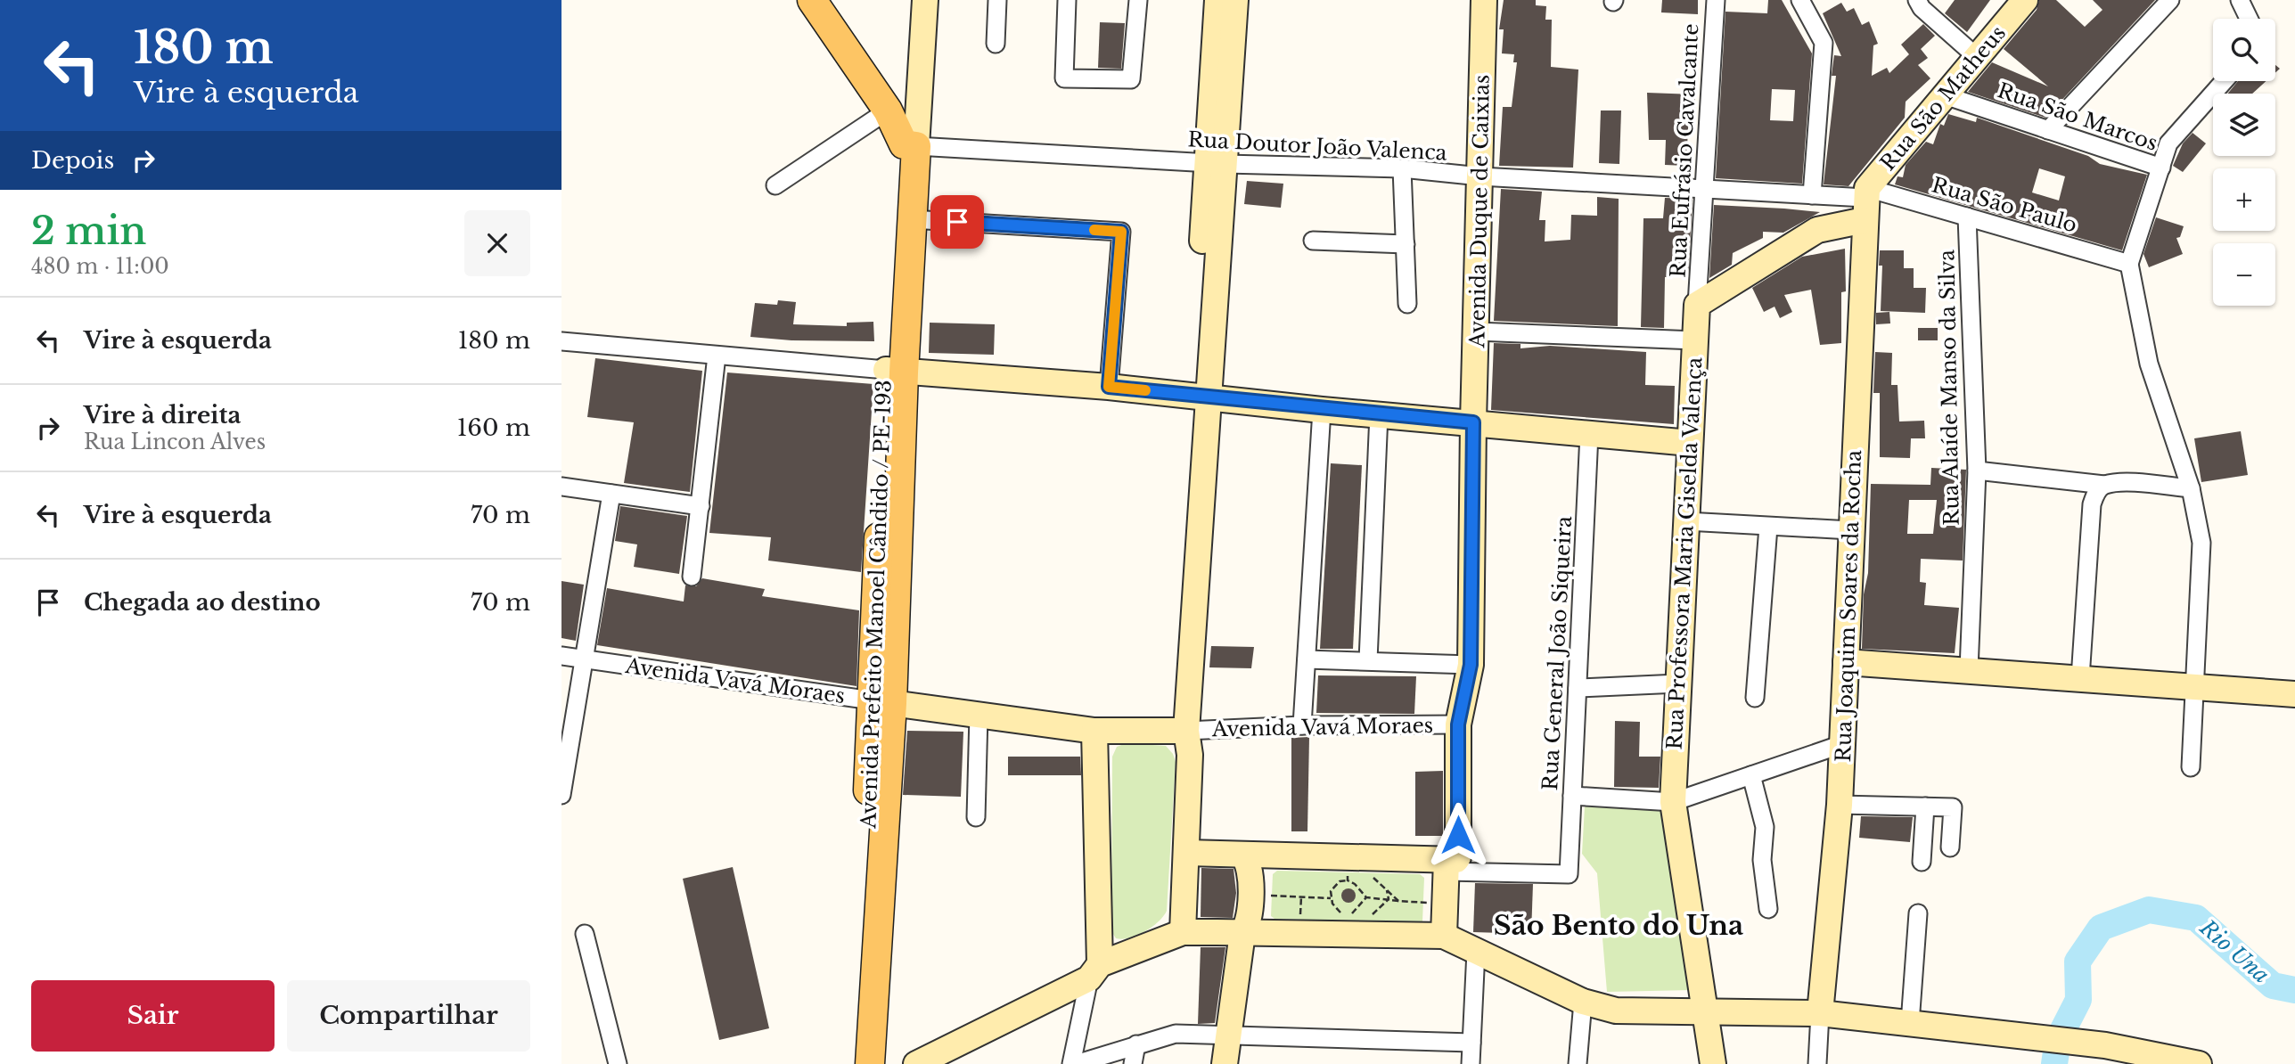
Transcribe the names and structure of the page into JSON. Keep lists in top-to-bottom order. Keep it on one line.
{"streets":{"main road":["Avenida Prefeito Manoel Cândido / PE-193"],"street":["Rua São Matheus","Rua São Marcos","Rua Doutor João Valenca","Rua Eufrásio Cavalcante","Rua São Paulo","Avenida Duque de Caixias","Rua Alaíde Manso da Silva","Rua Professora Maria Giselda Valença","Rua Joaquim Soares da Rocha","Rua General João Siqueira","Avenida Vavá Moraes"]},"crossings":[["Rua São Matheus","Rua São Marcos"],["Rua São Matheus","Rua Doutor João Valenca"],["Rua São Matheus","Rua São Paulo"],["Rua São Matheus","Rua Joaquim Soares da Rocha"],["Rua Doutor João Valenca","Rua Eufrásio Cavalcante"],["Rua Doutor João Valenca","Rua São Paulo"],["Rua Doutor João Valenca","Avenida Duque de Caixias"],["Rua Doutor João Valenca","Avenida Prefeito Manoel Cândido / PE-193"],["Rua Doutor João Valenca","Rua Joaquim Soares da Rocha"],["Rua Eufrásio Cavalcante","Rua Professora Maria Giselda Valença"],["Rua São Paulo","Rua Alaíde Manso da Silva"],["Rua São Paulo","Rua Joaquim Soares da Rocha"],["Avenida Duque de Caixias","Rua General João Siqueira"],["Avenida Duque de Caixias","Avenida Vavá Moraes"],["Avenida Prefeito Manoel Cândido / PE-193","Avenida Vavá Moraes"]],"districts":["São Bento do Una"],"water":["Rio Una"],"page":{"turn":["180 m","Vire à esquerda"],"map_buttons":["+","−"],"then":"Depois","heading":["2 min","480 m · 11:00"],"list":[{"name":"Vire à esquerda","value":"180 m"},{"name":"Vire à direita","note":"Rua Lincon Alves","value":"160 m"},{"name":"Vire à esquerda","value":"70 m"},{"name":"Chegada ao destino","value":"70 m"}],"buttons":["Sair","Compartilhar"]}}
